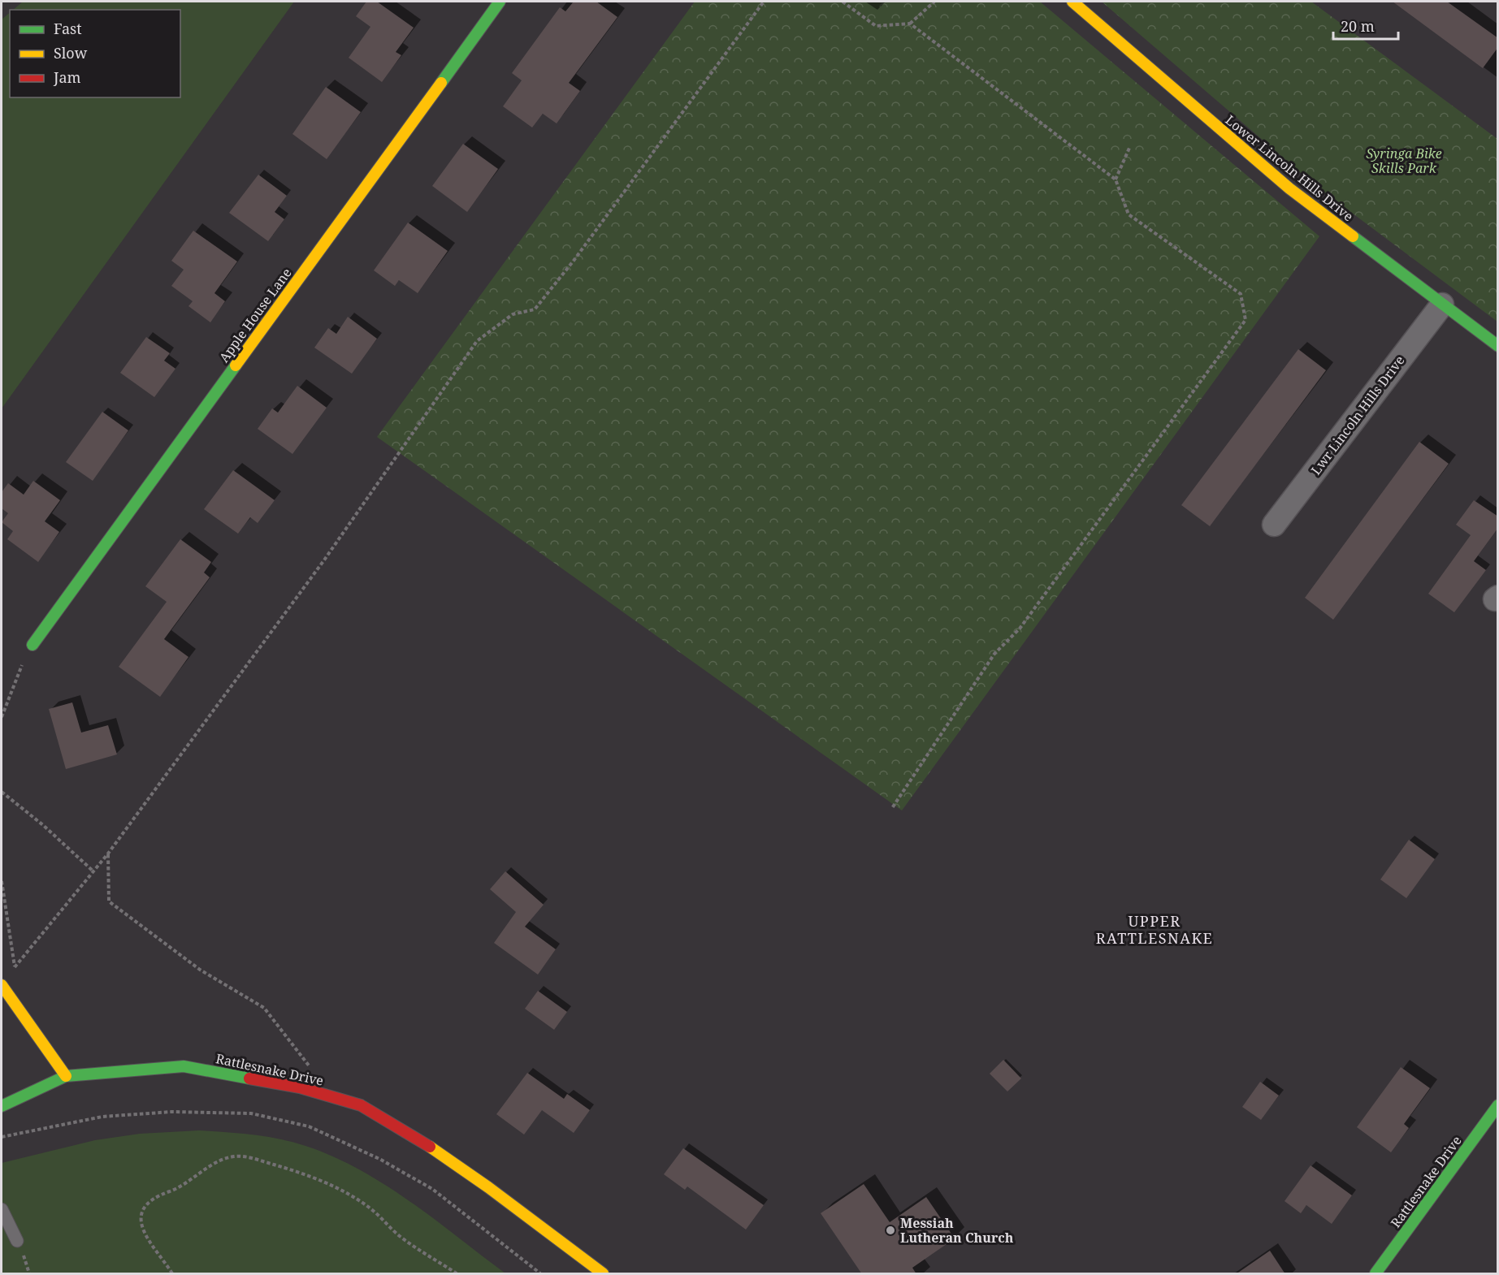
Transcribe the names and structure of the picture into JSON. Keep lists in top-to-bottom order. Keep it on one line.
{"streets":{"street":["Lower Lincoln Hills Drive","Apple House Lane","Lwr Lincoln Hills Drive","Rattlesnake Drive"]},"crossings":[["Lower Lincoln Hills Drive","Lwr Lincoln Hills Drive"]],"districts":["UPPER RATTLESNAKE"],"parks":["Syringa Bike Skills Park"],"places":["Messiah Lutheran Church"],"legend":["Fast","Slow","Jam"],"scale_bar":"20 m"}
